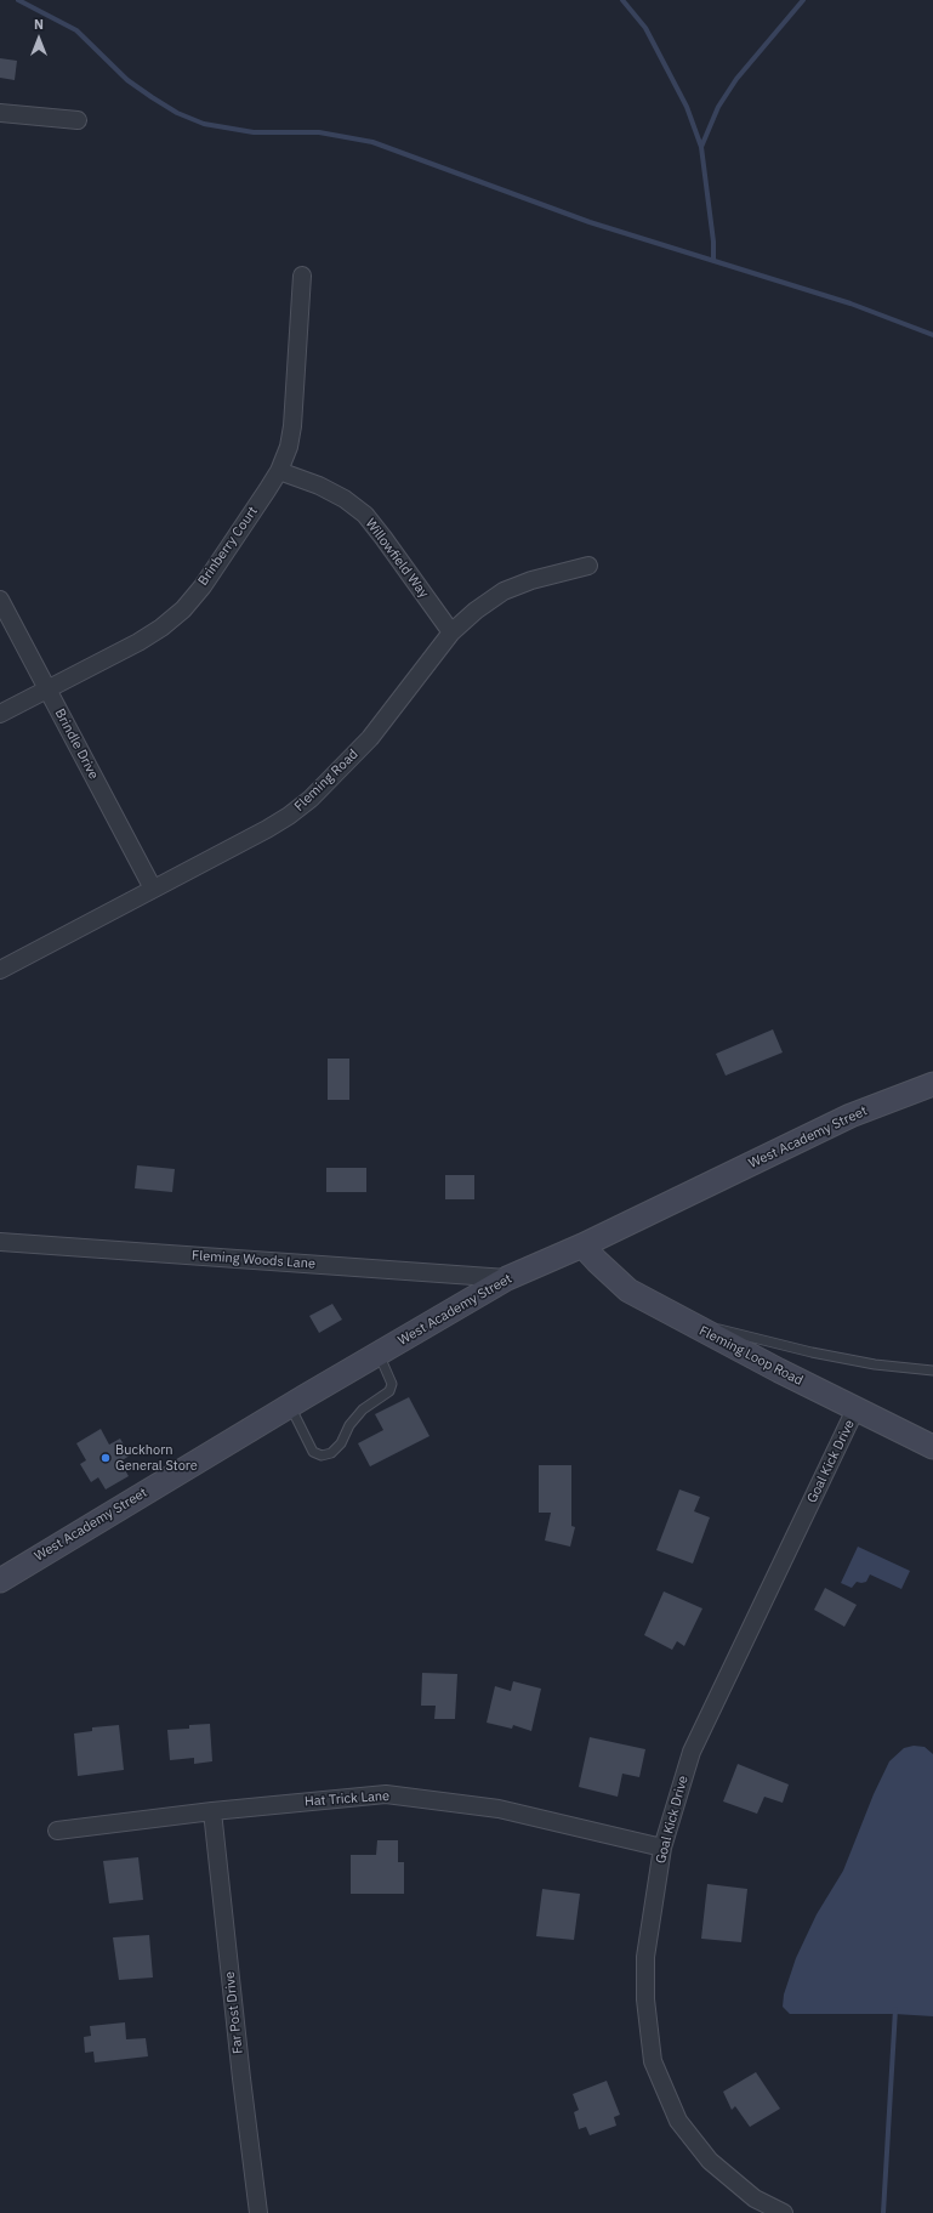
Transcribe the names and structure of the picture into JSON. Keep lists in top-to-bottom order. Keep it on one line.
{"streets":{"main road":["West Academy Street","Fleming Loop Road"],"street":["Brinberry Court","Willowfield Way","Brindle Drive","Fleming Road","Fleming Woods Lane","Goal Kick Drive","Hat Trick Lane","Far Post Drive"]},"crossings":[["Brinberry Court","Willowfield Way"],["Brinberry Court","Brindle Drive"],["Willowfield Way","Fleming Road"],["Brindle Drive","Fleming Road"],["West Academy Street","Fleming Woods Lane"],["West Academy Street","Fleming Loop Road"],["Fleming Loop Road","Goal Kick Drive"],["Goal Kick Drive","Hat Trick Lane"],["Hat Trick Lane","Far Post Drive"]],"places":["Buckhorn General Store"],"north":"top"}
